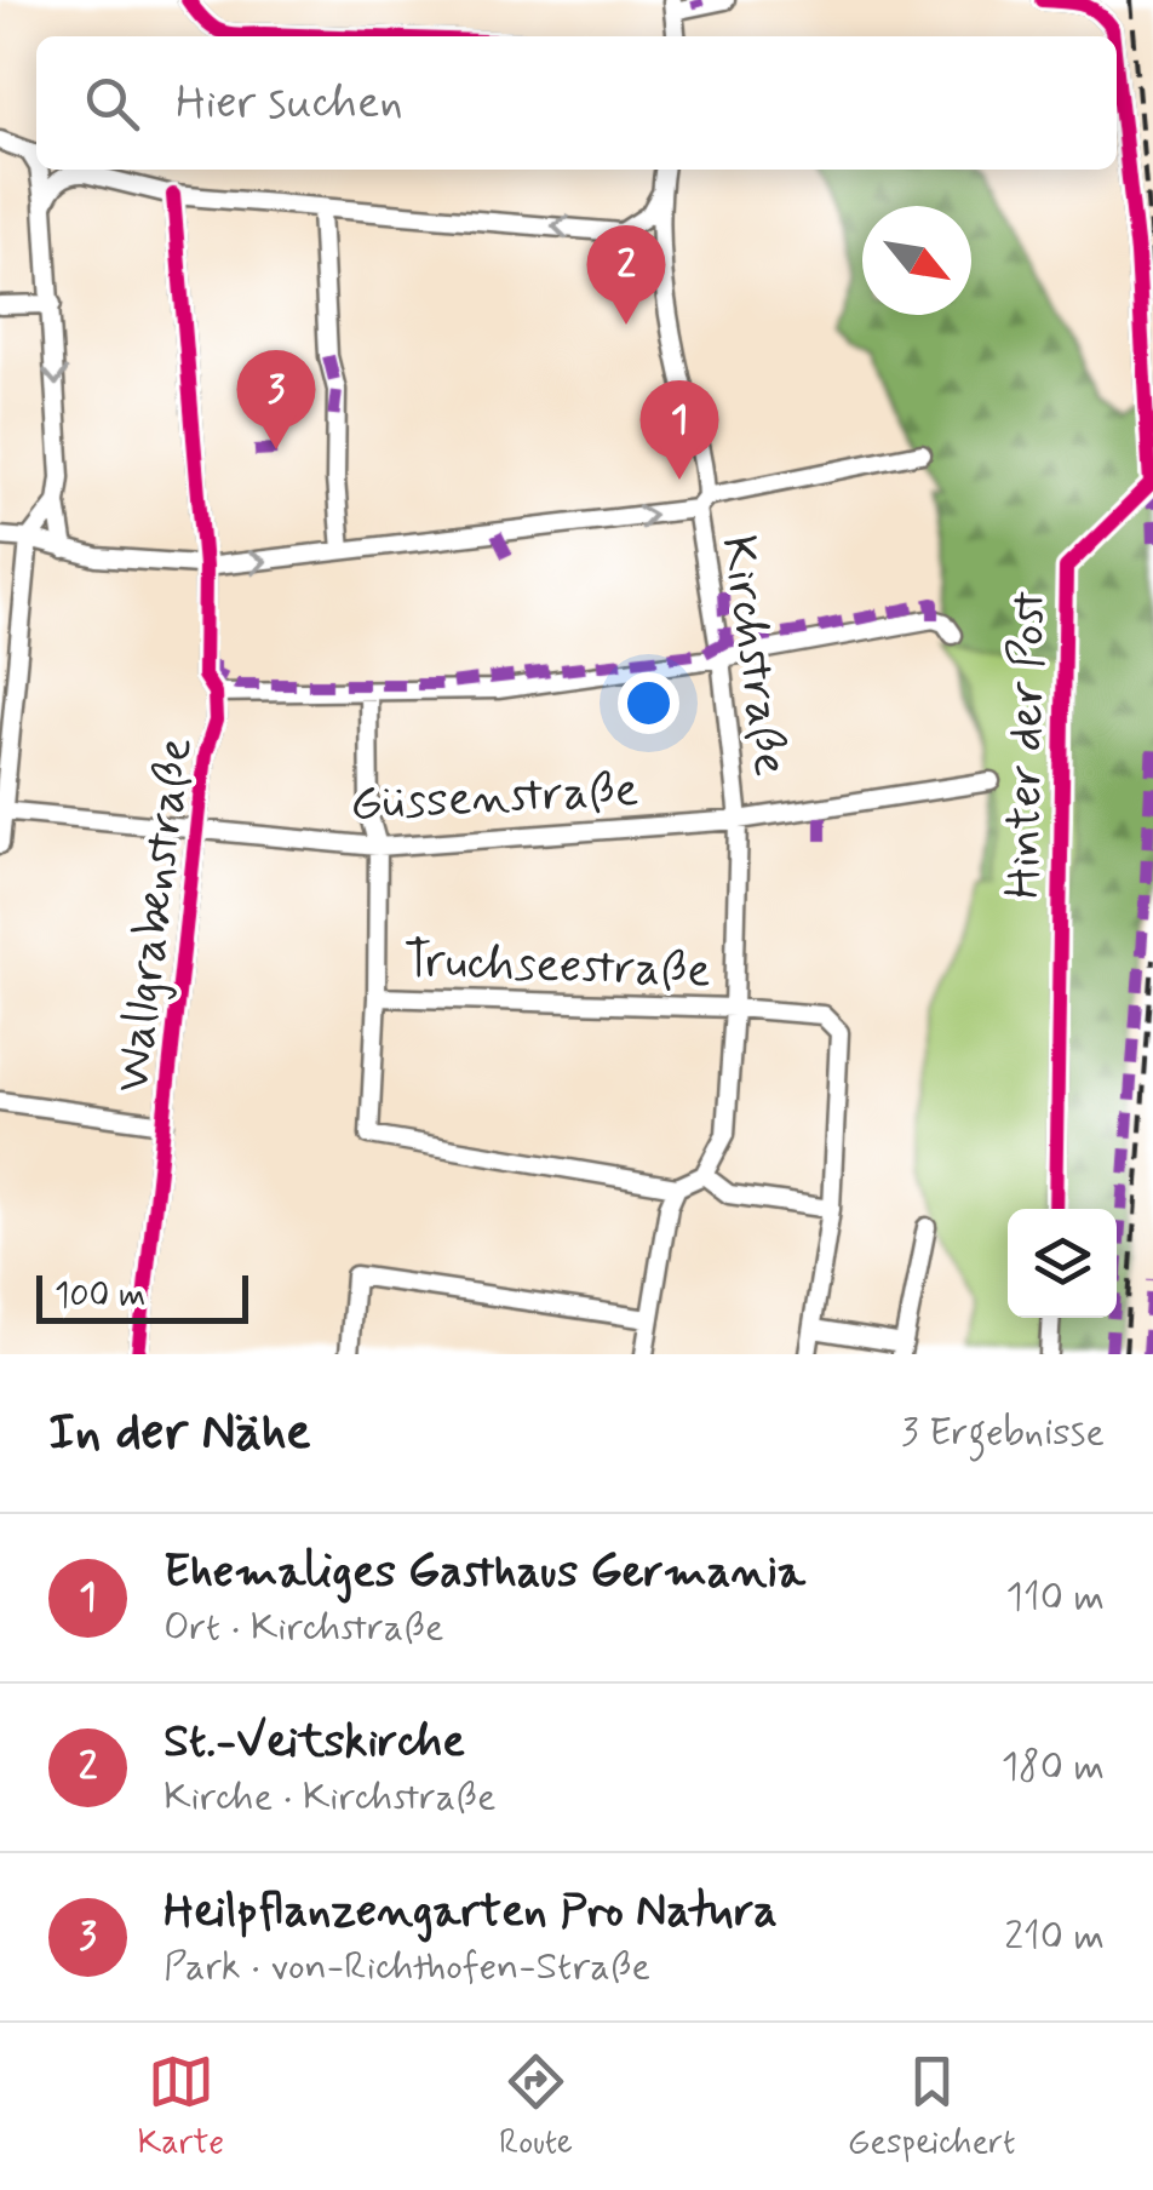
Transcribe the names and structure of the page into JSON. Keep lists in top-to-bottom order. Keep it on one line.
{"streets":{"street":["Kirchstraße","Hinter der Post","Güssenstraße","Wallgrabenstraße","Truchseestraße"]},"crossings":[["Kirchstraße","Güssenstraße"],["Kirchstraße","Truchseestraße"],["Güssenstraße","Wallgrabenstraße"]],"scale_bar":"100 m","north":"bottom right","page":{"search":"Hier suchen","pins":["2","3","1"],"scale":"100 m","heading":["In der Nähe","3 Ergebnisse"],"list":[{"mark":"1","name":"Ehemaliges Gasthaus Germania","note":"Ort · Kirchstraße","value":"110 m"},{"mark":"2","name":"St.-Veitskirche","note":"Kirche · Kirchstraße","value":"180 m"},{"mark":"3","name":"Heilpflanzengarten Pro Natura","note":"Park · von-Richthofen-Straße","value":"210 m"}],"nav":["Karte","Route","Gespeichert"]}}
